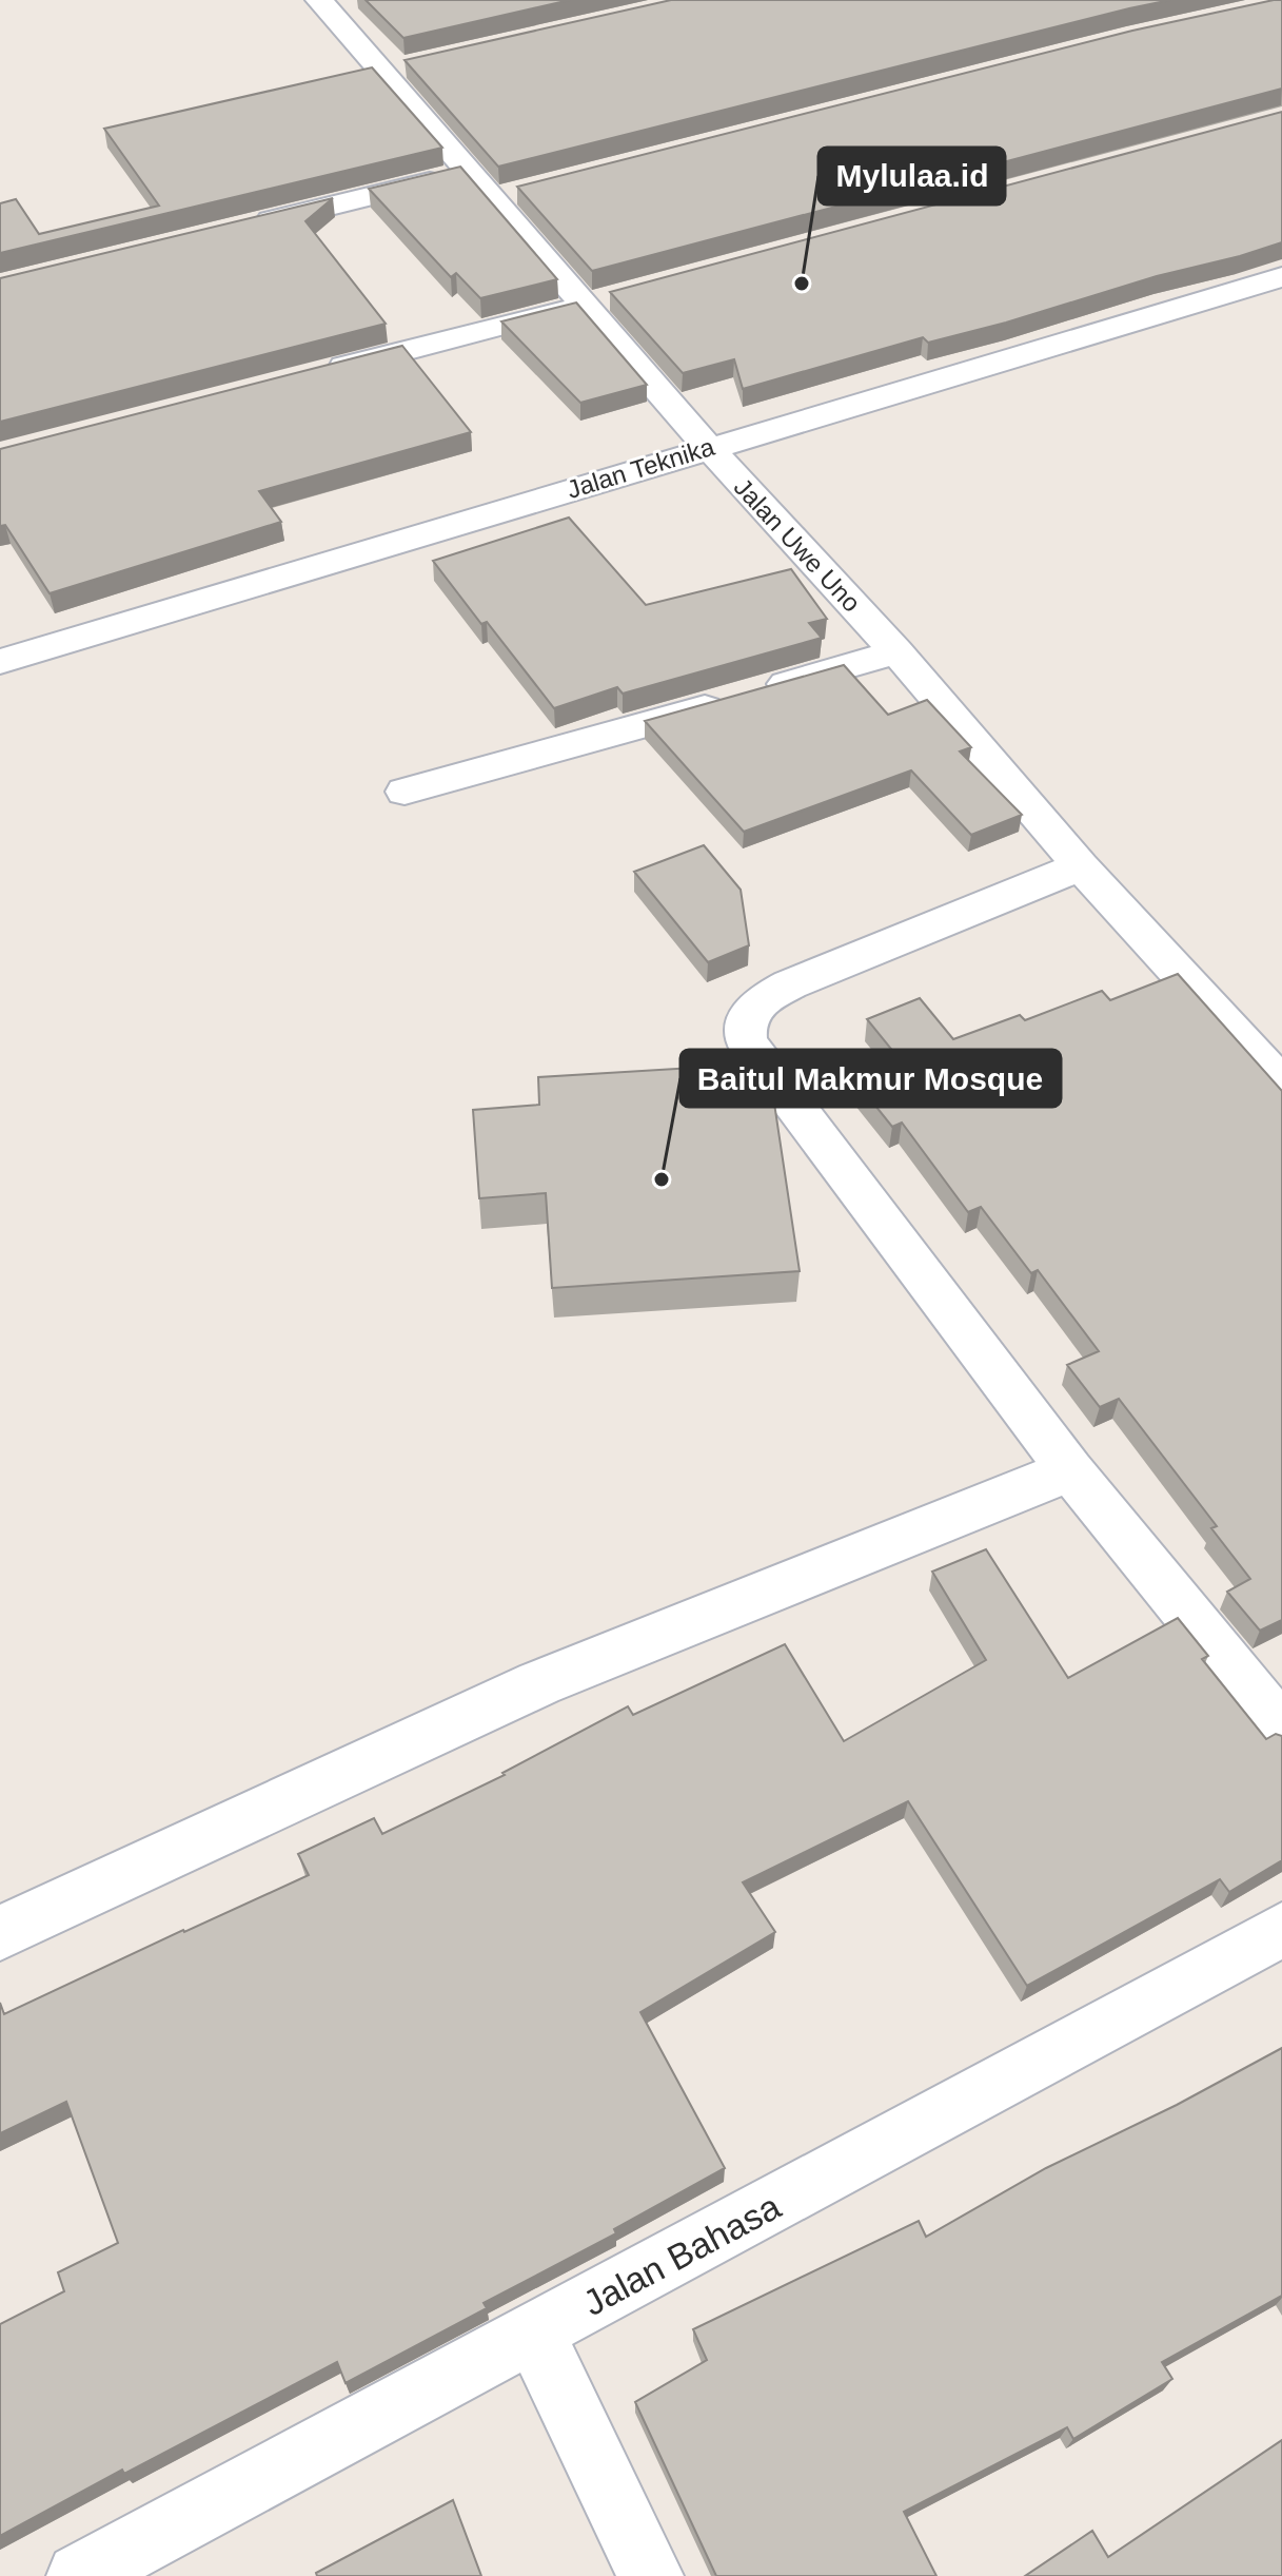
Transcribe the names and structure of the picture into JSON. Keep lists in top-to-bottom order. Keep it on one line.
{"streets":{"street":["Jalan Teknika","Jalan Uwe Uno","Jalan Bahasa"]},"crossings":[["Jalan Teknika","Jalan Uwe Uno"]],"places":["Mylulaa.id","Baitul Makmur Mosque"]}
